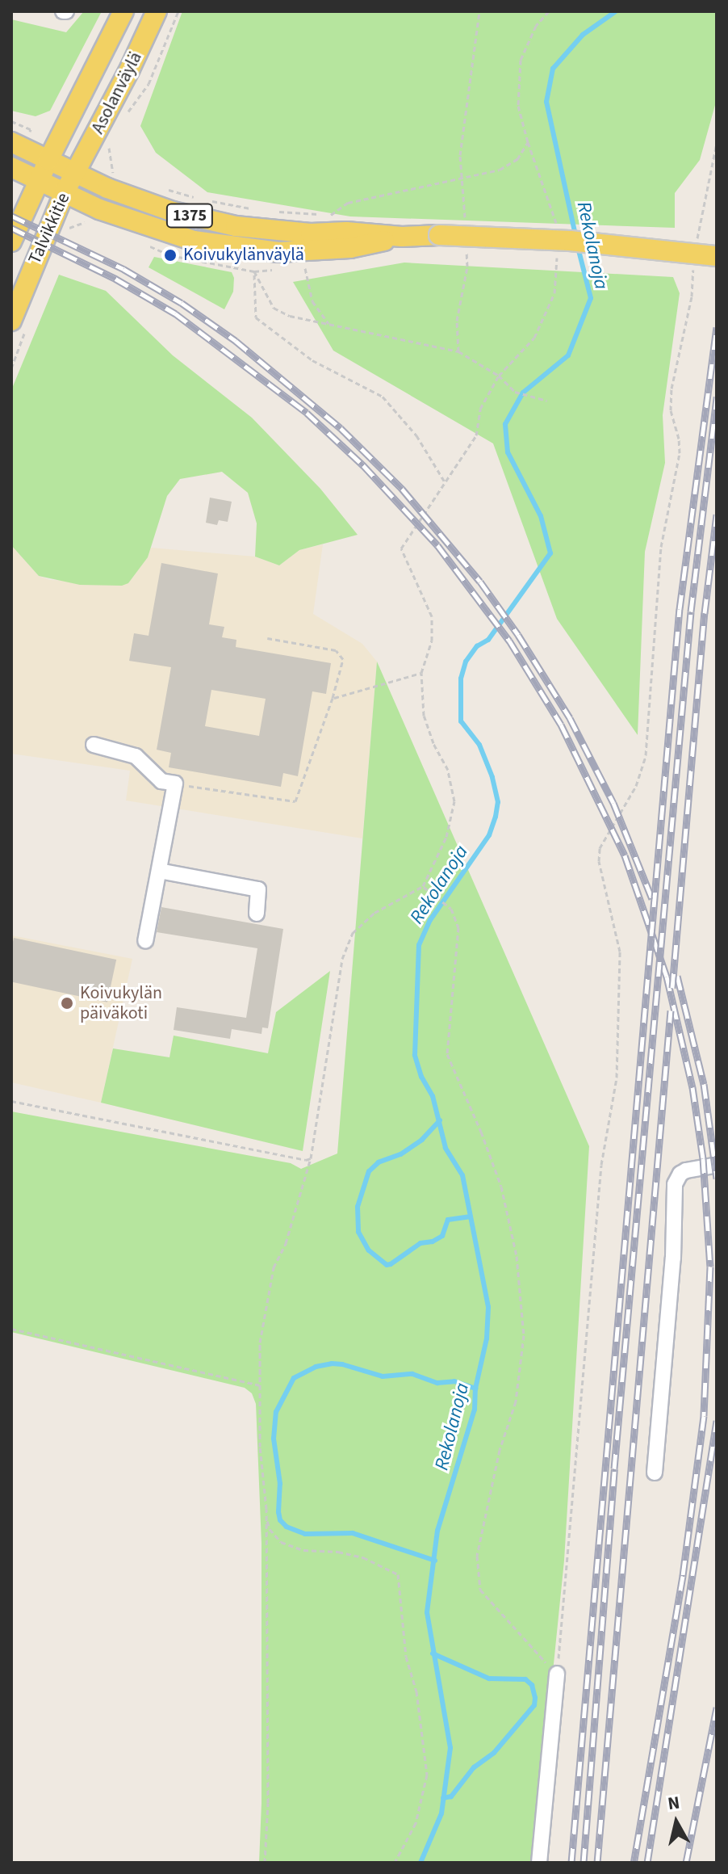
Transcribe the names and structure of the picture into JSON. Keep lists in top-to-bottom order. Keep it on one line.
{"streets":{"main road":["Asolanväylä","1375","Talvikkitie"]},"crossings":[["Asolanväylä","1375"],["Asolanväylä","Talvikkitie"],["1375","Talvikkitie"]],"water":["Rekolanoja"],"places":["Koivukylänväylä","Koivukylän päiväkoti"],"north":"top"}
